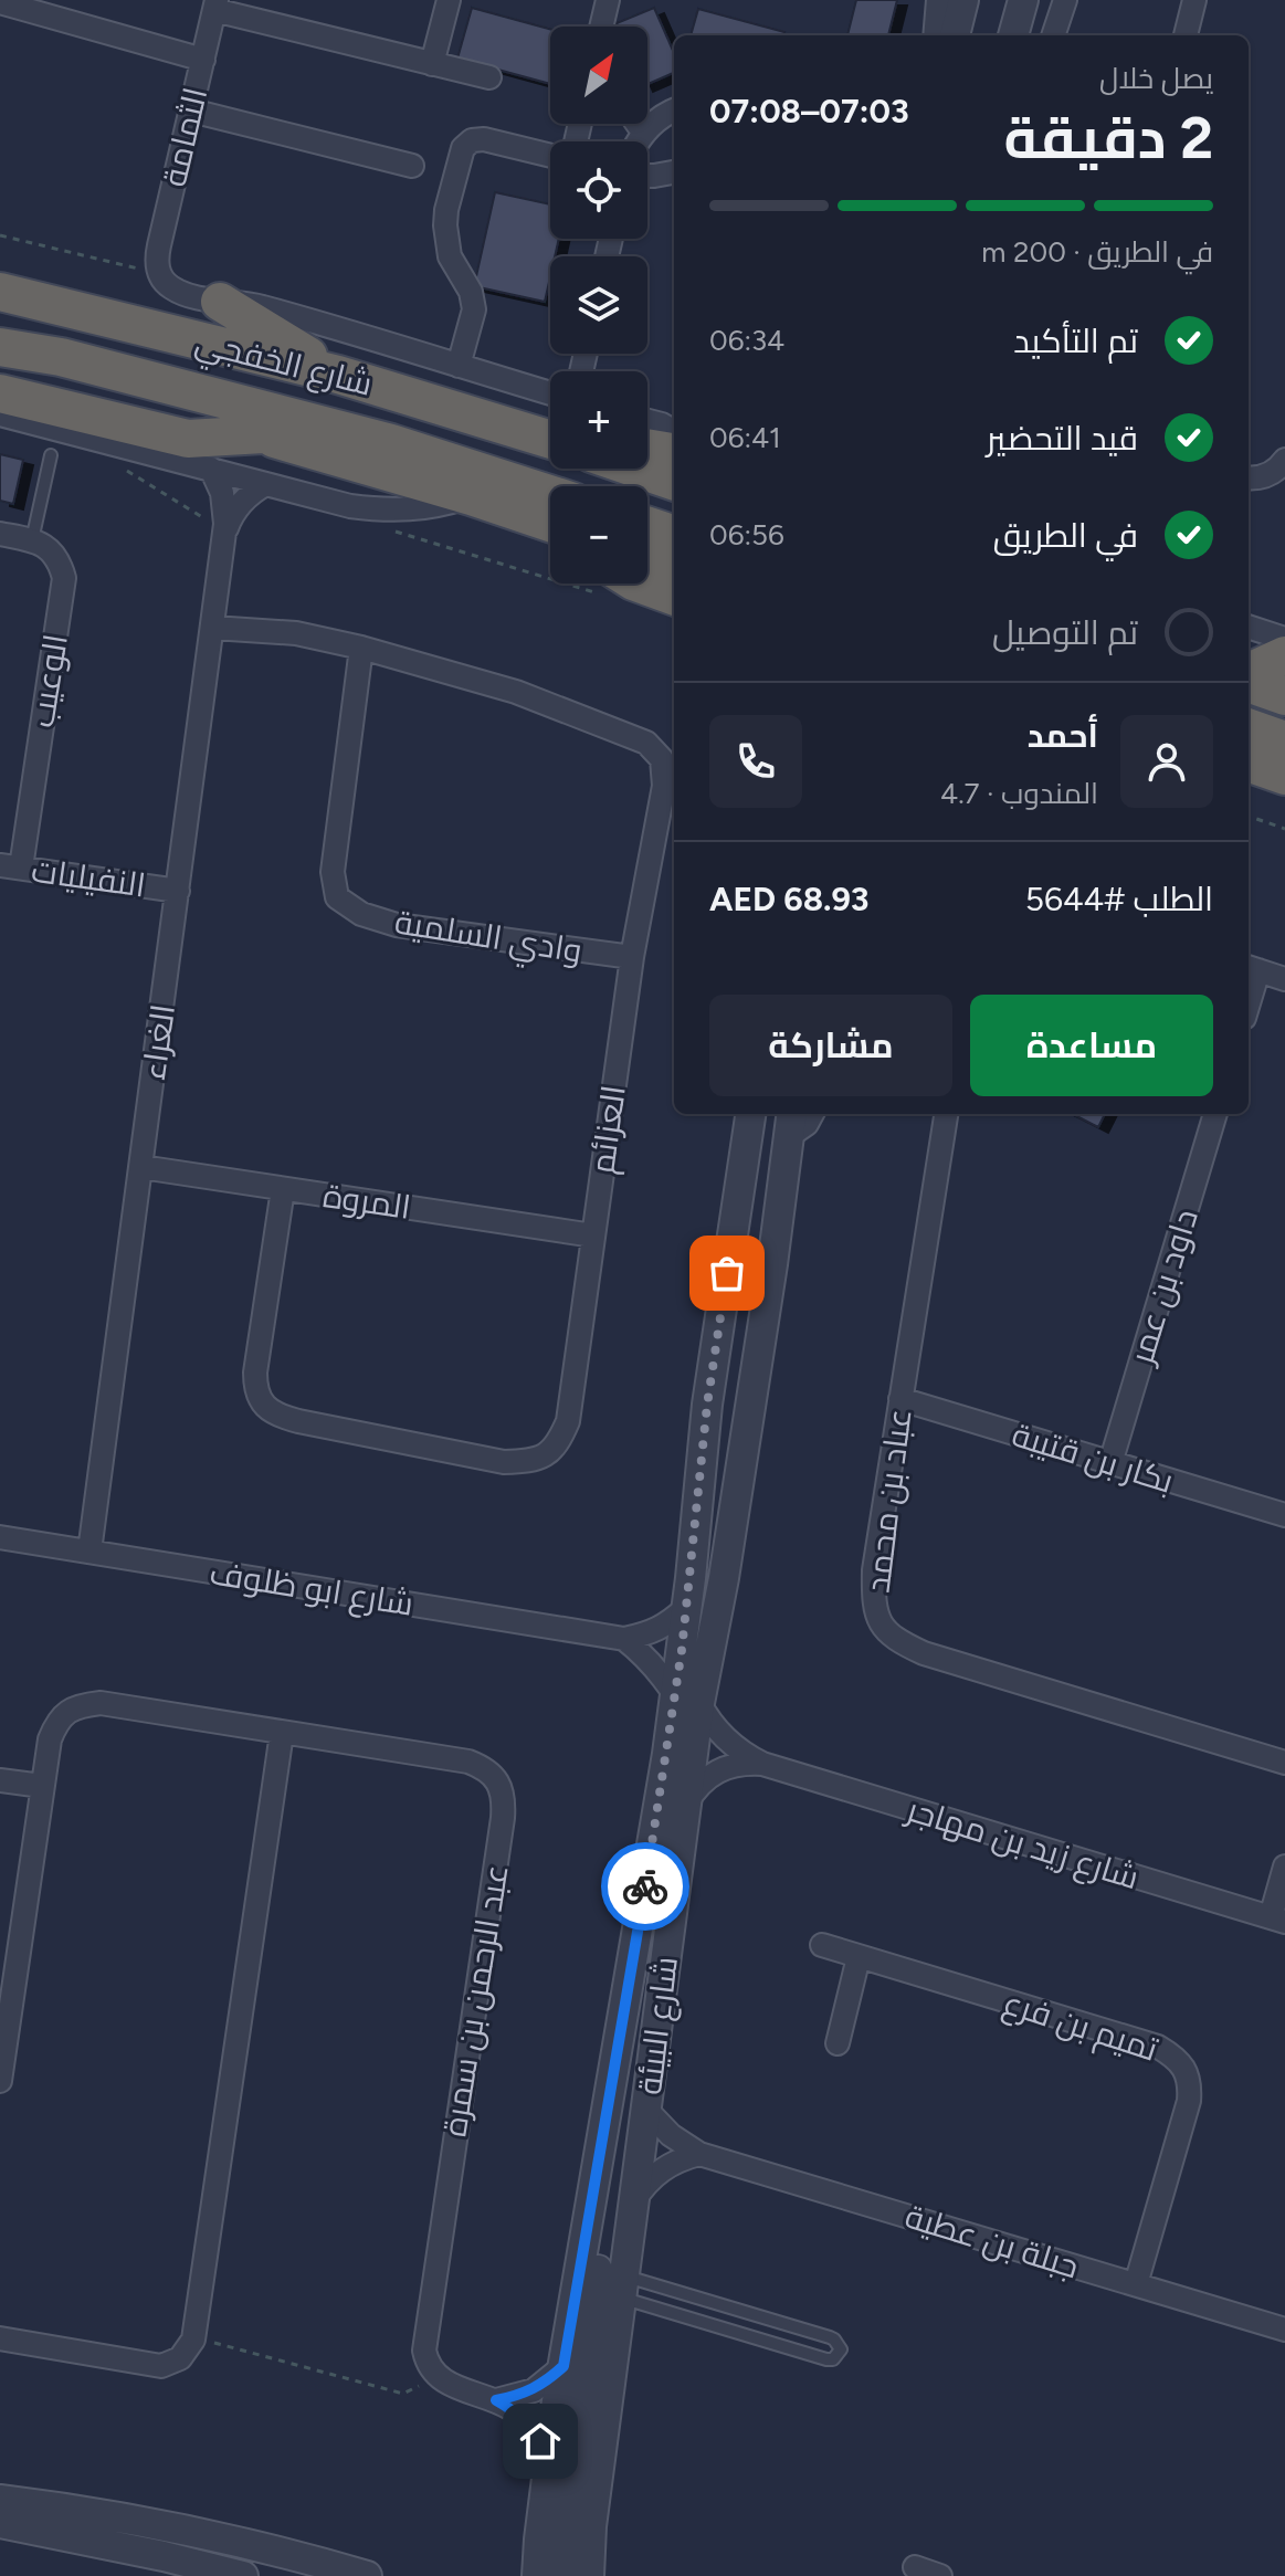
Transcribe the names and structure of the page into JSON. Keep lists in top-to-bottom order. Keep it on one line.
{"streets":{"highway":["شارع الخفجي"],"street":["الثمامة","الوعيب","النفيليات","وادي السلمية","الغراء","العزائم","المروة","داود بن عمر","بكار بن قتيبة","عباد بن محمد","شارع ابو ظلوف","شارع زيد بن مهاجر","عبد الرحمن بن سمرة","شارع البيئة","تميم بن فرع","جبلة بن عطية"]},"crossings":[["الثمامة","شارع الخفجي"],["الوعيب","النفيليات"],["النفيليات","الغراء"],["وادي السلمية","العزائم"],["الغراء","العزائم"],["الغراء","المروة"],["الغراء","شارع ابو ظلوف"],["العزائم","المروة"],["داود بن عمر","بكار بن قتيبة"],["بكار بن قتيبة","عباد بن محمد"],["شارع ابو ظلوف","شارع البيئة"],["شارع زيد بن مهاجر","شارع البيئة"],["شارع البيئة","جبلة بن عطية"],["تميم بن فرع","جبلة بن عطية"]],"north":"top right","page":{"map_buttons":["+","−"],"heading":["2 دقيقة","يصل خلال","07:03–07:08"],"panel":["أحمد","المندوب · 4.7","الطلب #5644","AED 68.93"],"bar":"في الطريق · 200 m","list":[["تم التأكيد","06:34"],["قيد التحضير","06:41"],["في الطريق","06:56"],"تم التوصيل"],"buttons":["مساعدة","مشاركة"]}}
